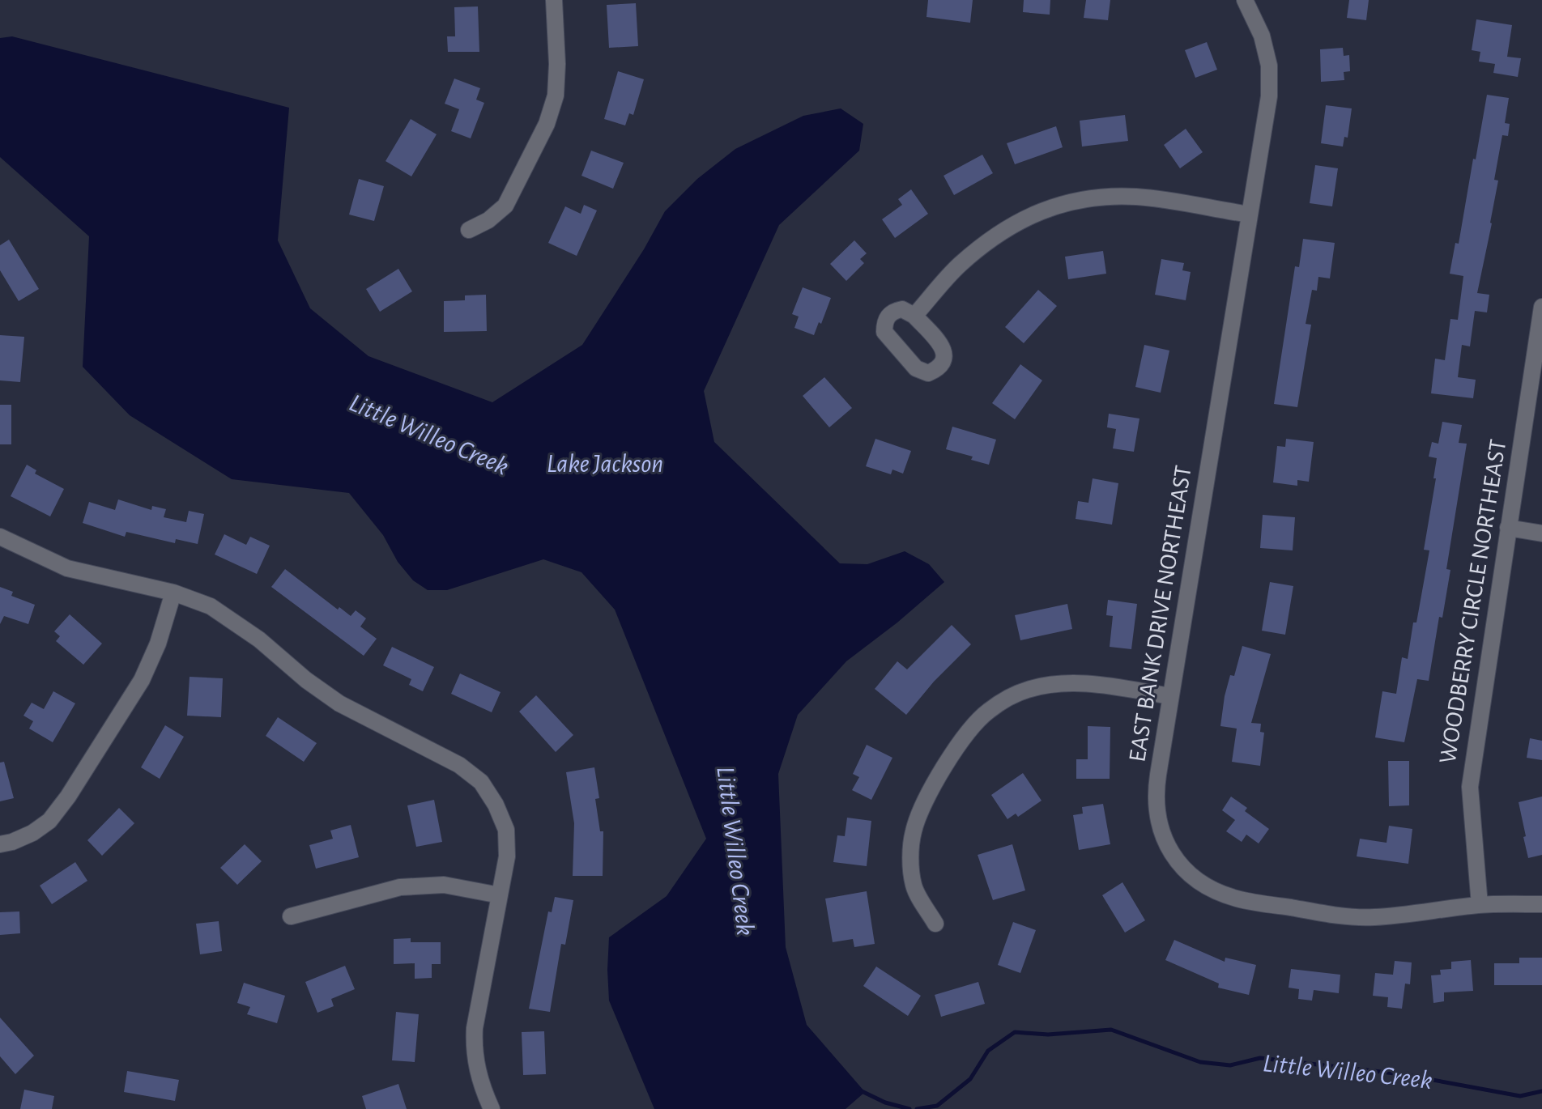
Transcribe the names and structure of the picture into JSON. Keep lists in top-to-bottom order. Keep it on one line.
{"streets":{"street":["WOODBERRY CIRCLE NORTHEAST","EAST BANK DRIVE NORTHEAST"]},"crossings":[["WOODBERRY CIRCLE NORTHEAST","EAST BANK DRIVE NORTHEAST"]],"water":["Little Willeo Creek","Lake Jackson"]}
